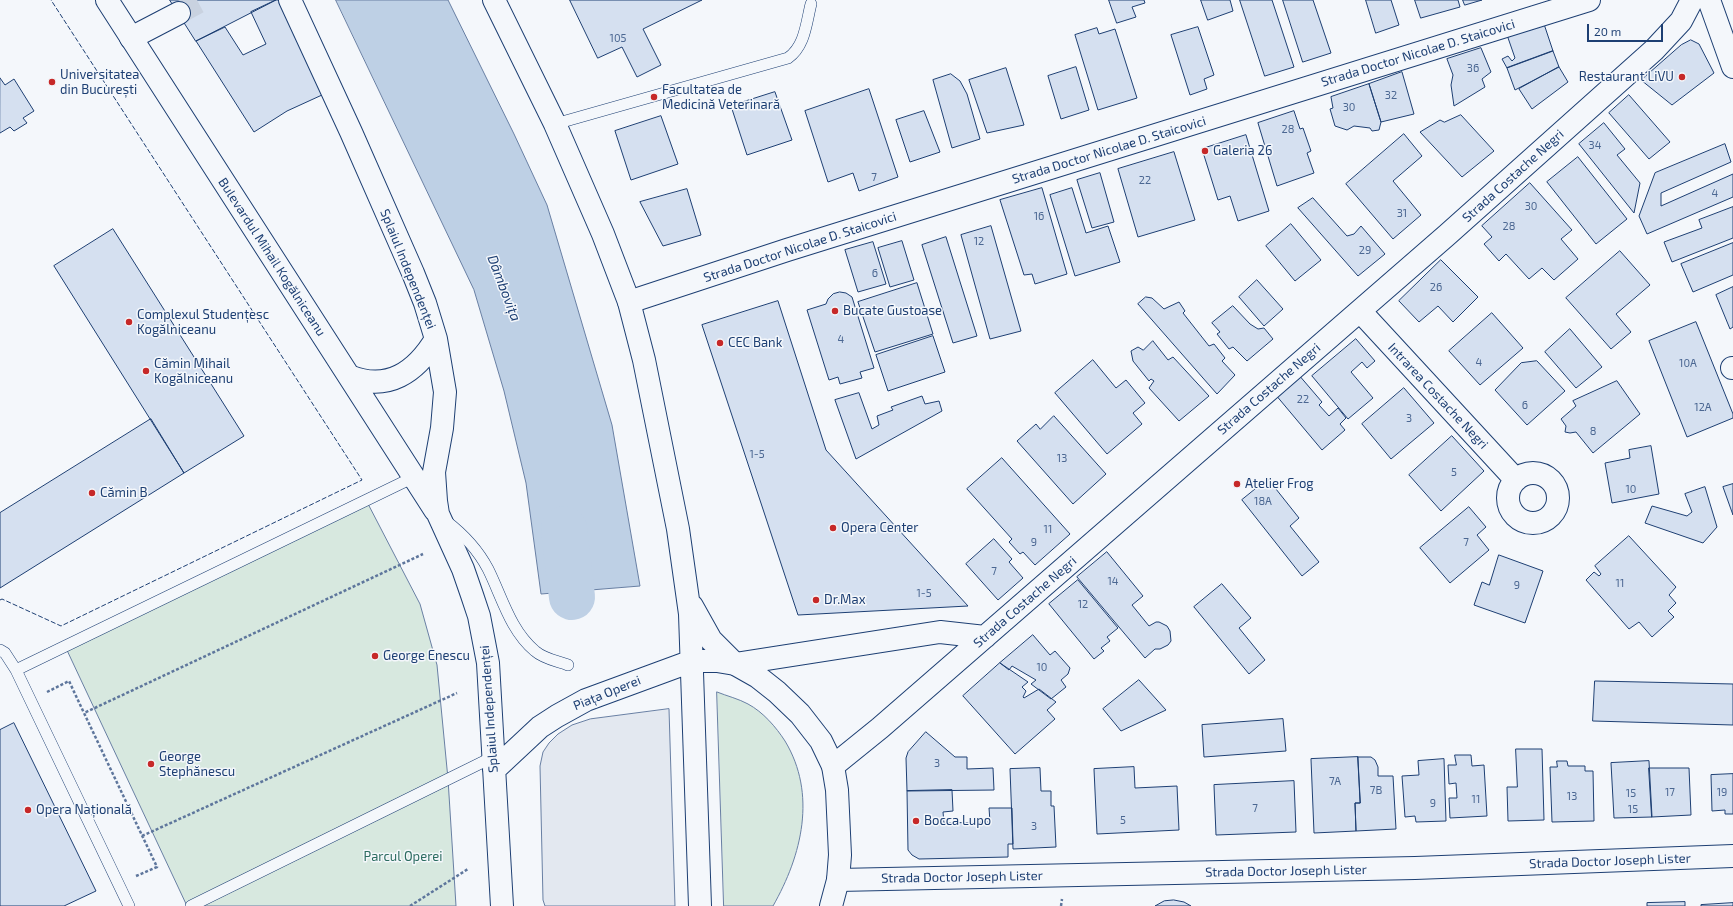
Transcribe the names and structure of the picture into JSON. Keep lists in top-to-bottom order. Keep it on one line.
{"streets":{"street":["Strada Doctor Nicolae D. Staicovici","Strada Costache Negri","Bulevardul Mihail Kogălniceanu","Splaiul Independenței","Intrarea Costache Negri","Piața Operei","Strada Doctor Joseph Lister"]},"crossings":[["Strada Costache Negri","Intrarea Costache Negri"],["Bulevardul Mihail Kogălniceanu","Splaiul Independenței"],["Splaiul Independenței","Piața Operei"]],"water":["Dâmbovița"],"parks":["Parcul Operei"],"places":["Restaurant LiVU","Universitatea din București","Facultatea de Medicină Veterinară","Galeria 26","Bucate Gustoase","Complexul Studențesc Kogălniceanu","CEC Bank","Cămin Mihail Kogălniceanu","Atelier Frog","Cămin B","Opera Center","Dr.Max","George Enescu","George Stephănescu","Opera Națională","Bocca Lupo"],"house_numbers":["105","36","32","30","28","34","7","22","4","30","31","16","28","12","29","6","26","4","4","10A","22","6","12A","3","8","1-5","13","5","10","18A","11","9","7","7","14","11","9","1-5","12","10","3","7A","7B","17","19","15","13","11","9","7","15","5","3"],"scale_bar":"20 m"}
